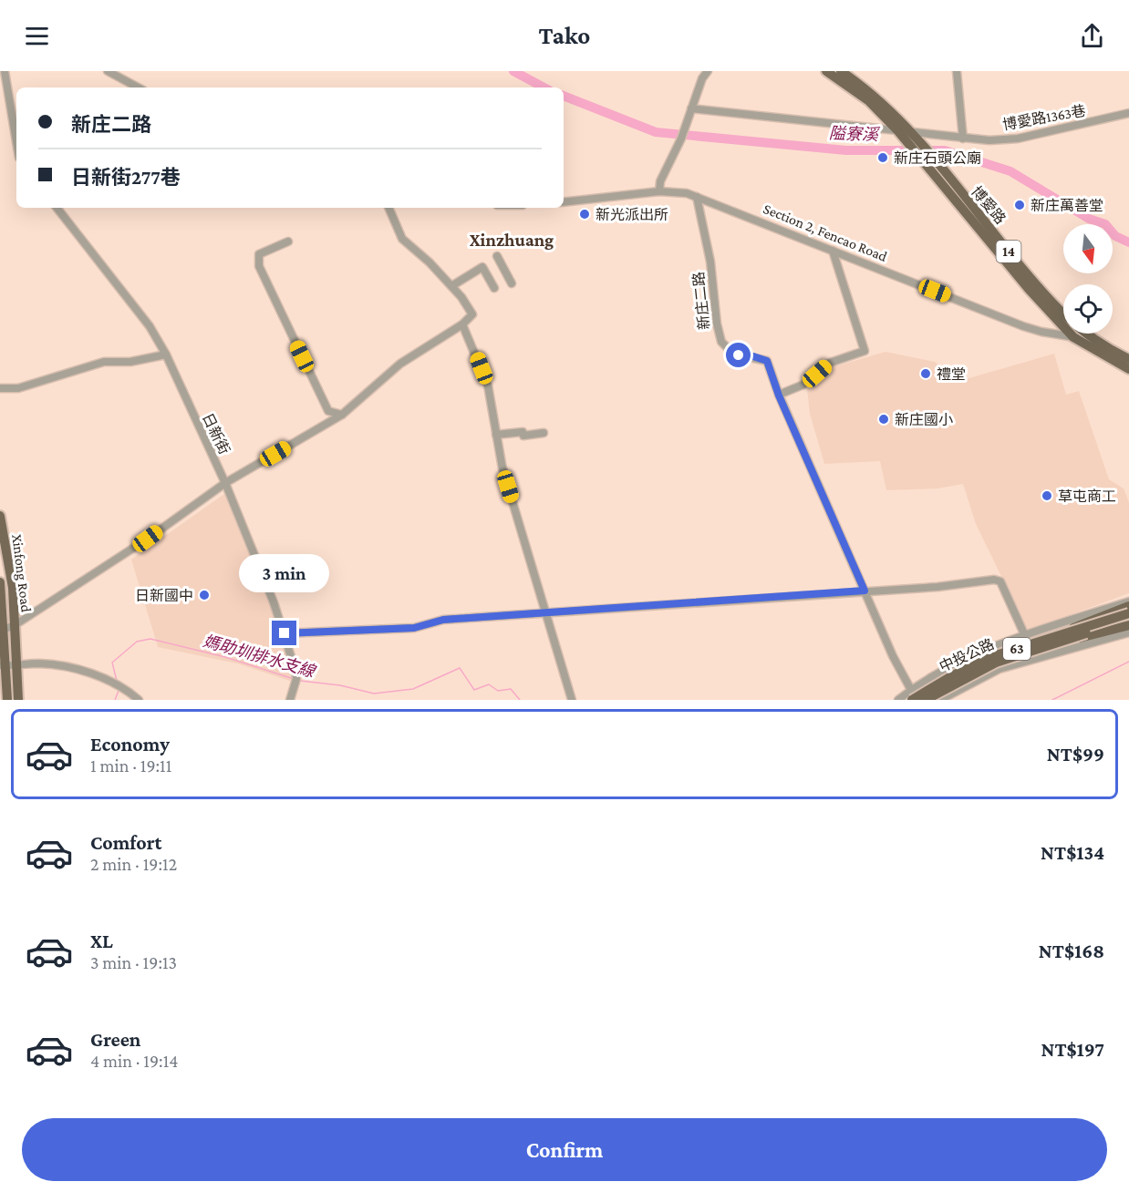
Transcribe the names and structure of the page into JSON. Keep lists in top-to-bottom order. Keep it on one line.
{"streets":{"main road":["博愛路","Section 2, Fencao Road","14","Xinfong Road","63","中投公路"],"street":["博愛路1363巷","新庄二路","日新街"]},"crossings":[["博愛路1363巷","博愛路"],["博愛路1363巷","14"],["博愛路","Section 2, Fencao Road"],["博愛路","14"],["Section 2, Fencao Road","14"],["Section 2, Fencao Road","新庄二路"],["新庄二路","中投公路"]],"districts":["Xinzhuang"],"water":["隘寮溪","媽助圳排水支線"],"places":["新庄石頭公廟","新庄萬善堂","新光派出所","禮堂","新庄國小","草屯商工","日新國中"],"north":"bottom","page":{"header":"Tako","banner":["新庄二路","日新街277巷"],"bubble":"3 min","list":[{"name":"Economy","note":"1 min · 19:11","value":"NT$99"},{"name":"Comfort","note":"2 min · 19:12","value":"NT$134"},{"name":"XL","note":"3 min · 19:13","value":"NT$168"},{"name":"Green","note":"4 min · 19:14","value":"NT$197"}],"buttons":"Confirm"}}
